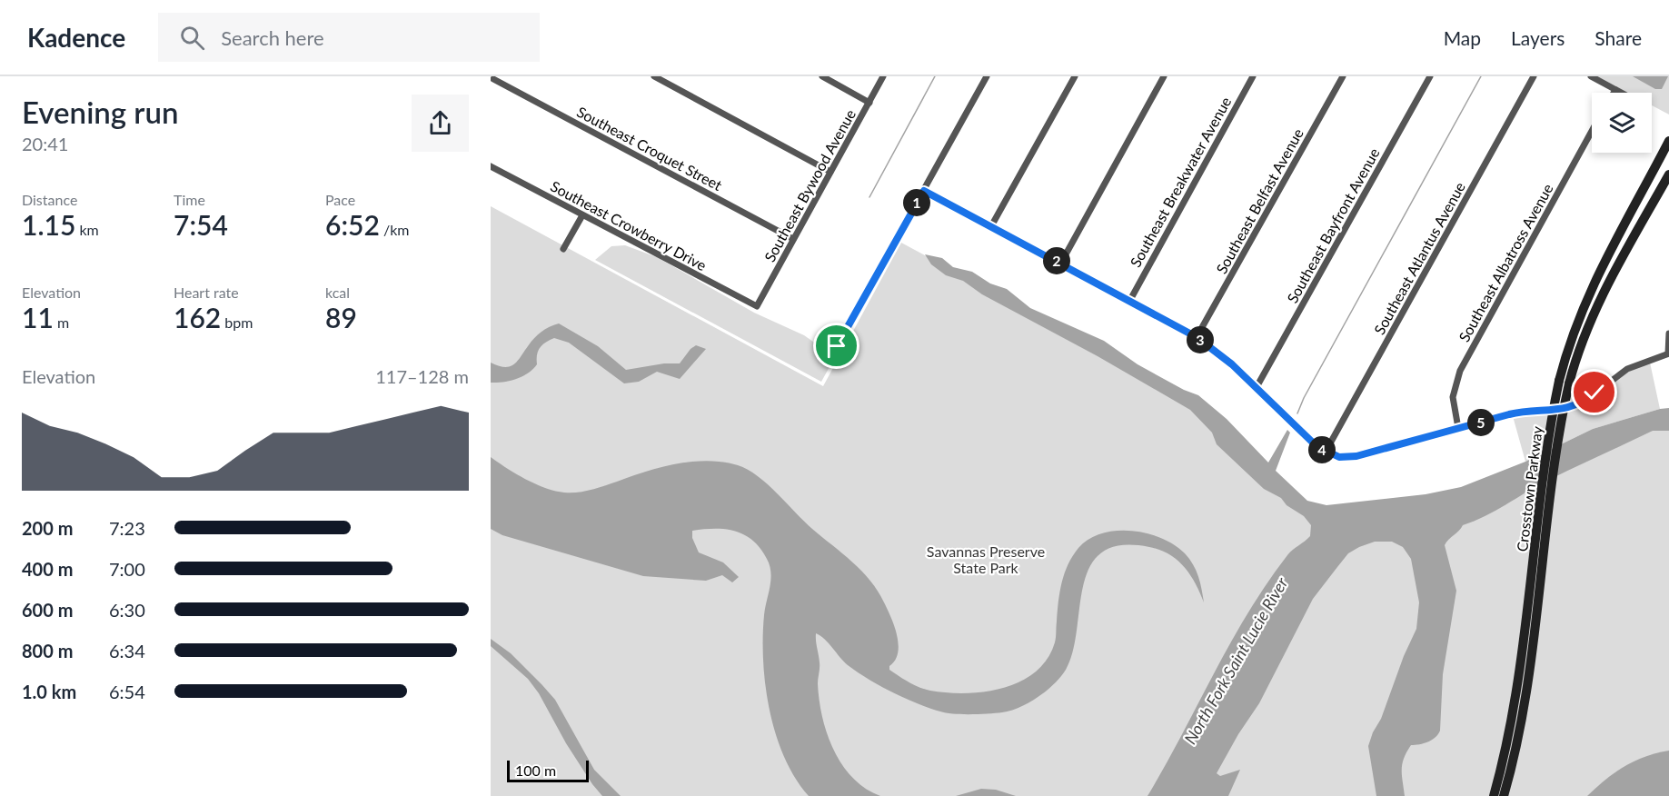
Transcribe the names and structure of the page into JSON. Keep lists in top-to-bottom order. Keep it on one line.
{"streets":{"main road":["Crosstown Parkway"],"street":["Southeast Croquet Street","Southeast Breakwater Avenue","Southeast Bywood Avenue","Southeast Belfast Avenue","Southeast Crowberry Drive","Southeast Bayfront Avenue","Southeast Atlantus Avenue","Southeast Albatross Avenue"]},"crossings":[["Southeast Croquet Street","Southeast Bywood Avenue"],["Southeast Bywood Avenue","Southeast Crowberry Drive"]],"water":["North Fork Saint Lucie River"],"parks":["Savannas Preserve State Park"],"scale_bar":"100 m","page":{"header":"Kadence","search":"Search here","nav":["Map","Layers","Share"],"heading":["Evening run","20:41"],"stats":[["Distance","1.15 km"],["Time","7:54"],["Pace","6:52 /km"],["Elevation","11 m"],["Heart rate","162 bpm"],["kcal","89"]],"pins":["1","2","3","5","4"],"chart":["Elevation","117–128 m"],"list":[{"name":"200 m","note":"7:23"},{"name":"400 m","note":"7:00"},{"name":"600 m","note":"6:30"},{"name":"800 m","note":"6:34"},{"name":"1.0 km","note":"6:54"}],"scale":"100 m"}}
